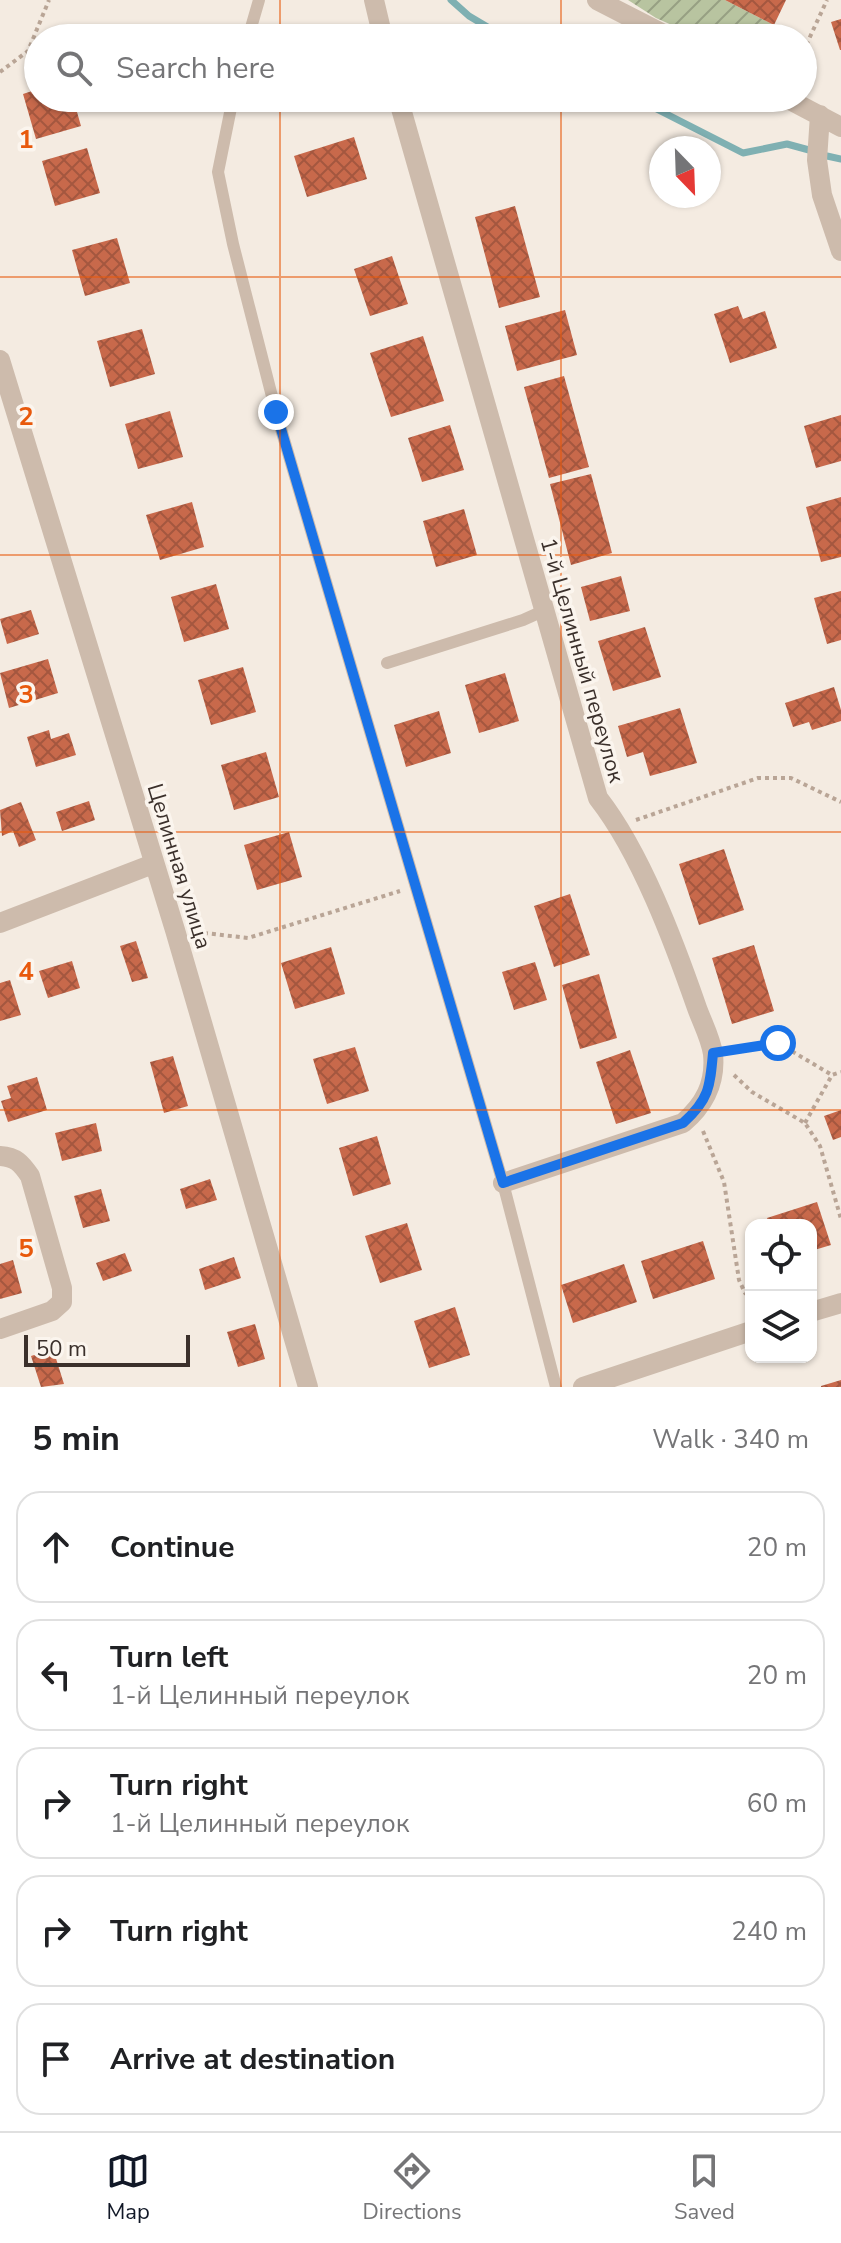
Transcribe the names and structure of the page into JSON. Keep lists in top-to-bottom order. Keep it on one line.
{"streets":{"street":["1-й Целинный переулок","Целинная улица"]},"scale_bar":"50 m","north":"bottom right","page":{"search":"Search here","scale":"50 m","heading":["5 min","Walk · 340 m"],"list":[["Continue","20 m"],["Turn left","1-й Целинный переулок","20 m"],["Turn right","1-й Целинный переулок","60 m"],["Turn right","240 m"],"Arrive at destination"],"nav":["Map","Directions","Saved"]},"grid":{"rows":["1","2","3","4","5"]}}
